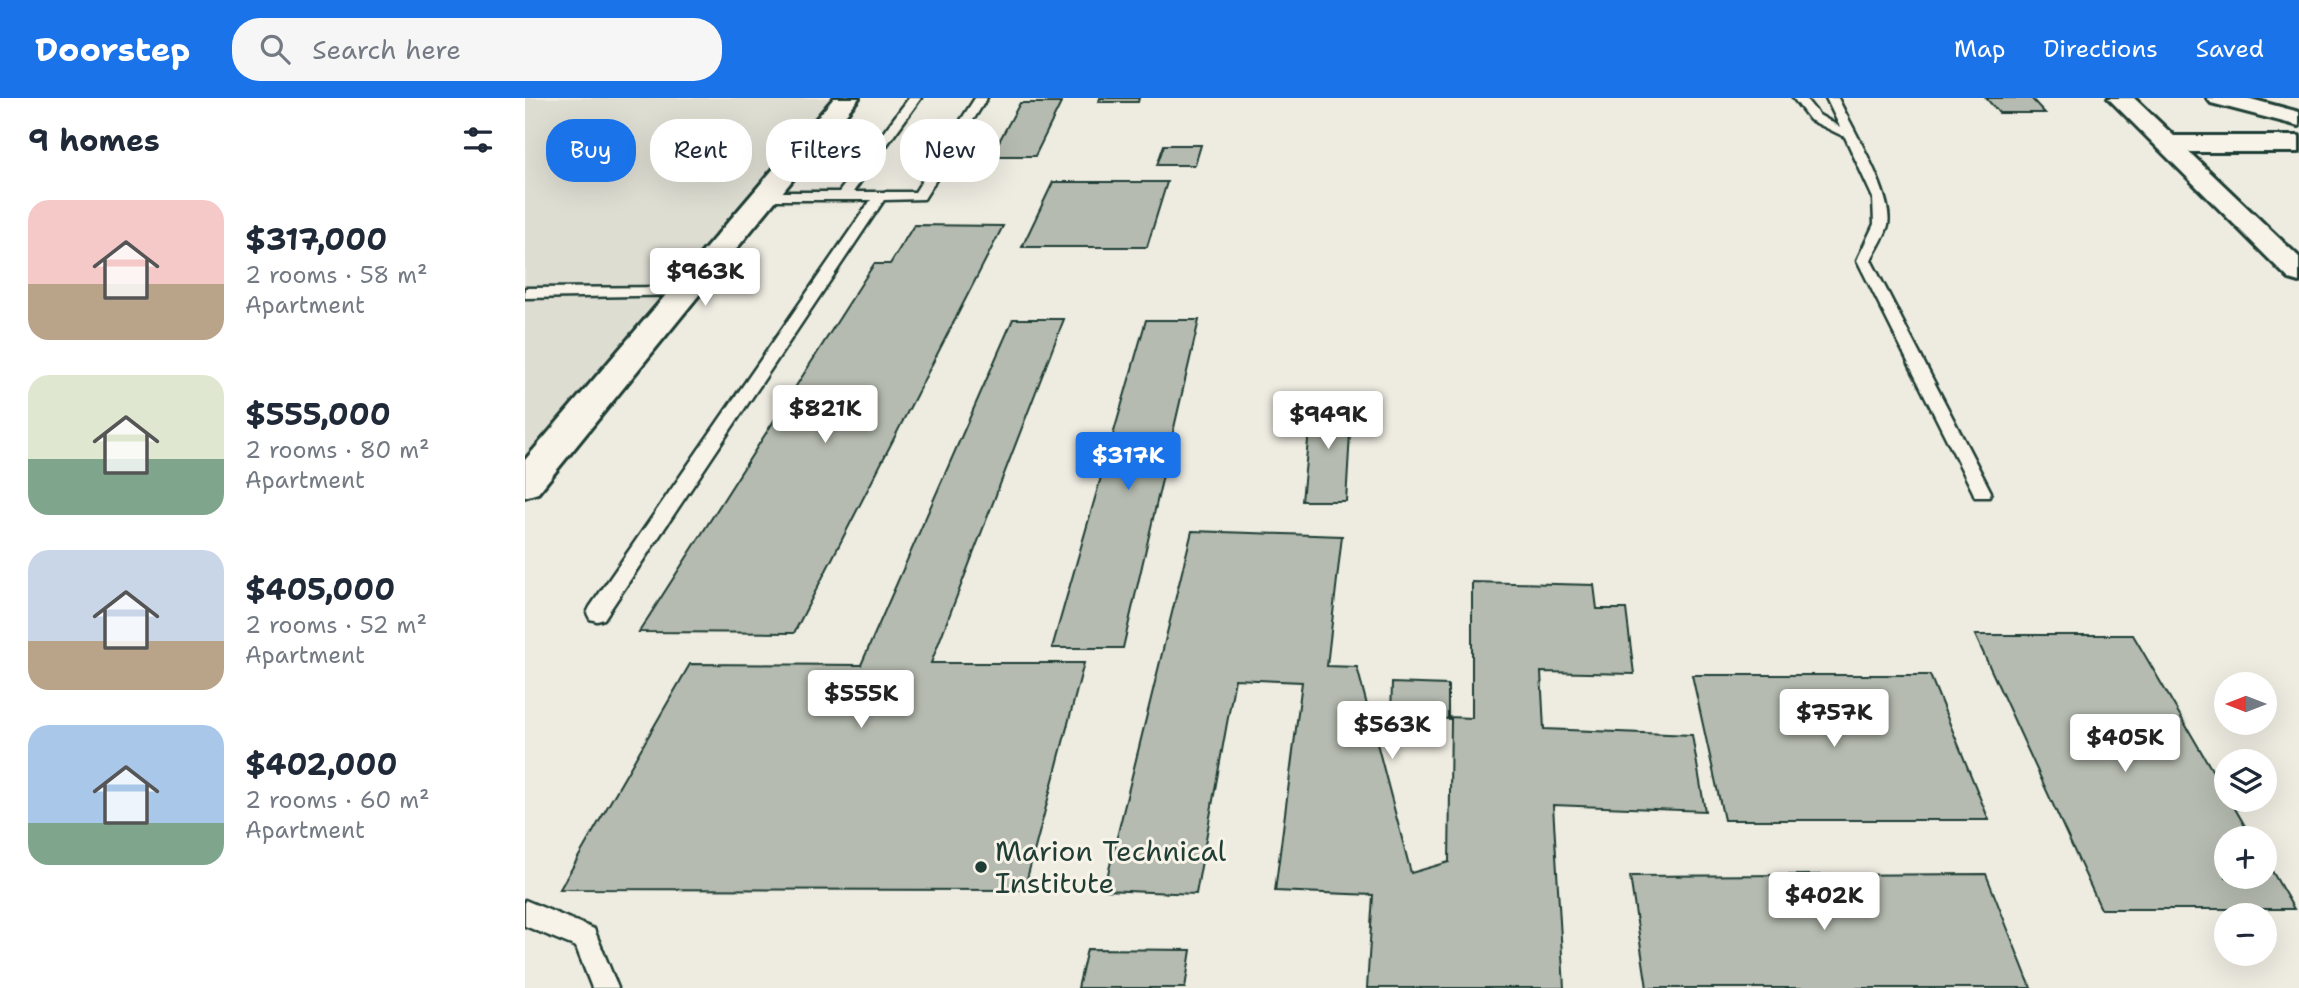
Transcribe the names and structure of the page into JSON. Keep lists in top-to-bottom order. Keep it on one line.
{"places":["Marion Technical Institute"],"north":"left","page":{"header":"Doorstep","search":"Search here","nav":["Map","Directions","Saved"],"heading":"9 homes","chip":["Buy","Rent","Filters","New"],"list":[{"name":"$317,000","note":"2 rooms · 58 m² · Apartment"},{"name":"$555,000","note":"2 rooms · 80 m² · Apartment"},{"name":"$405,000","note":"2 rooms · 52 m² · Apartment"},{"name":"$402,000","note":"2 rooms · 60 m² · Apartment"}],"price":["$963K","$821K","$949K","$317K","$555K","$757K","$563K","$405K","$402K"],"map_buttons":["+","−"]}}
